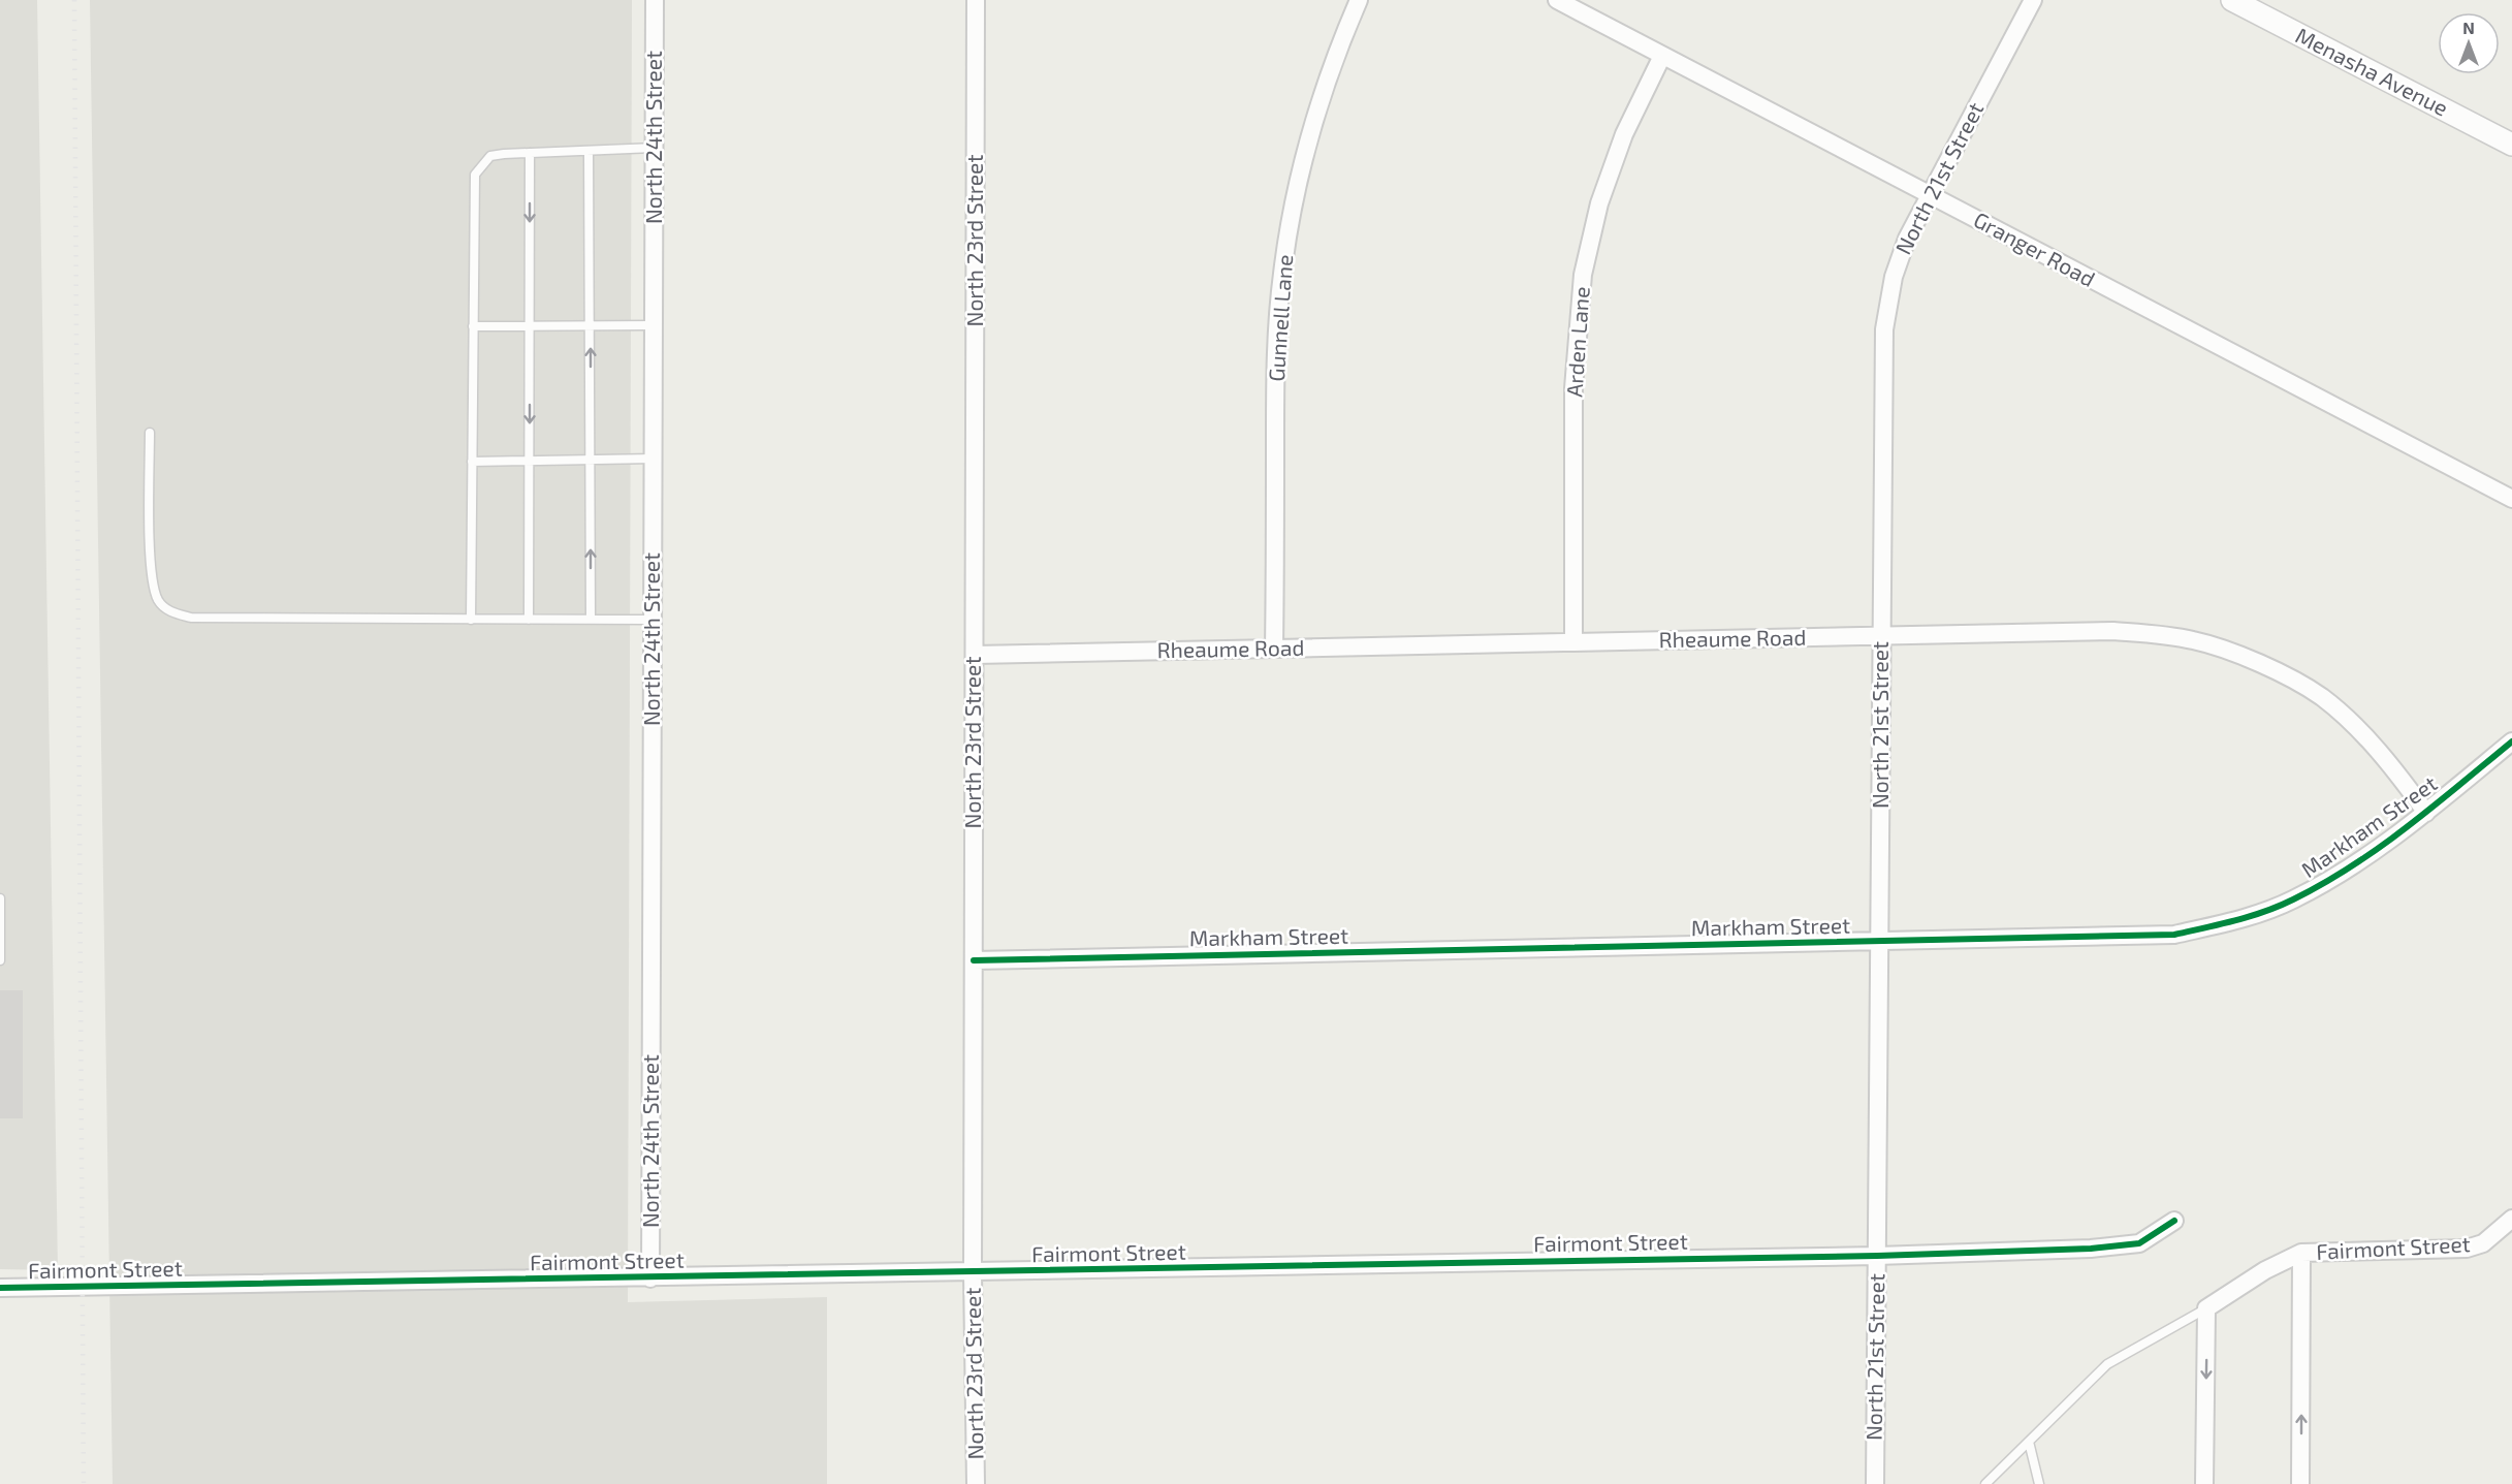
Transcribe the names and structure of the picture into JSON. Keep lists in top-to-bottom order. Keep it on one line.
{"streets":{"street":["Menasha Avenue","North 24th Street","North 21st Street","North 23rd Street","Granger Road","Gunnell Lane","Arden Lane","Rheaume Road","Markham Street","Fairmont Street"]},"crossings":[["North 24th Street","Fairmont Street"],["North 21st Street","Granger Road"],["North 21st Street","Rheaume Road"],["North 21st Street","Markham Street"],["North 21st Street","Fairmont Street"],["North 23rd Street","Rheaume Road"],["North 23rd Street","Markham Street"],["North 23rd Street","Fairmont Street"],["Granger Road","Arden Lane"],["Gunnell Lane","Rheaume Road"],["Arden Lane","Rheaume Road"],["Rheaume Road","Markham Street"]],"north":"top"}
